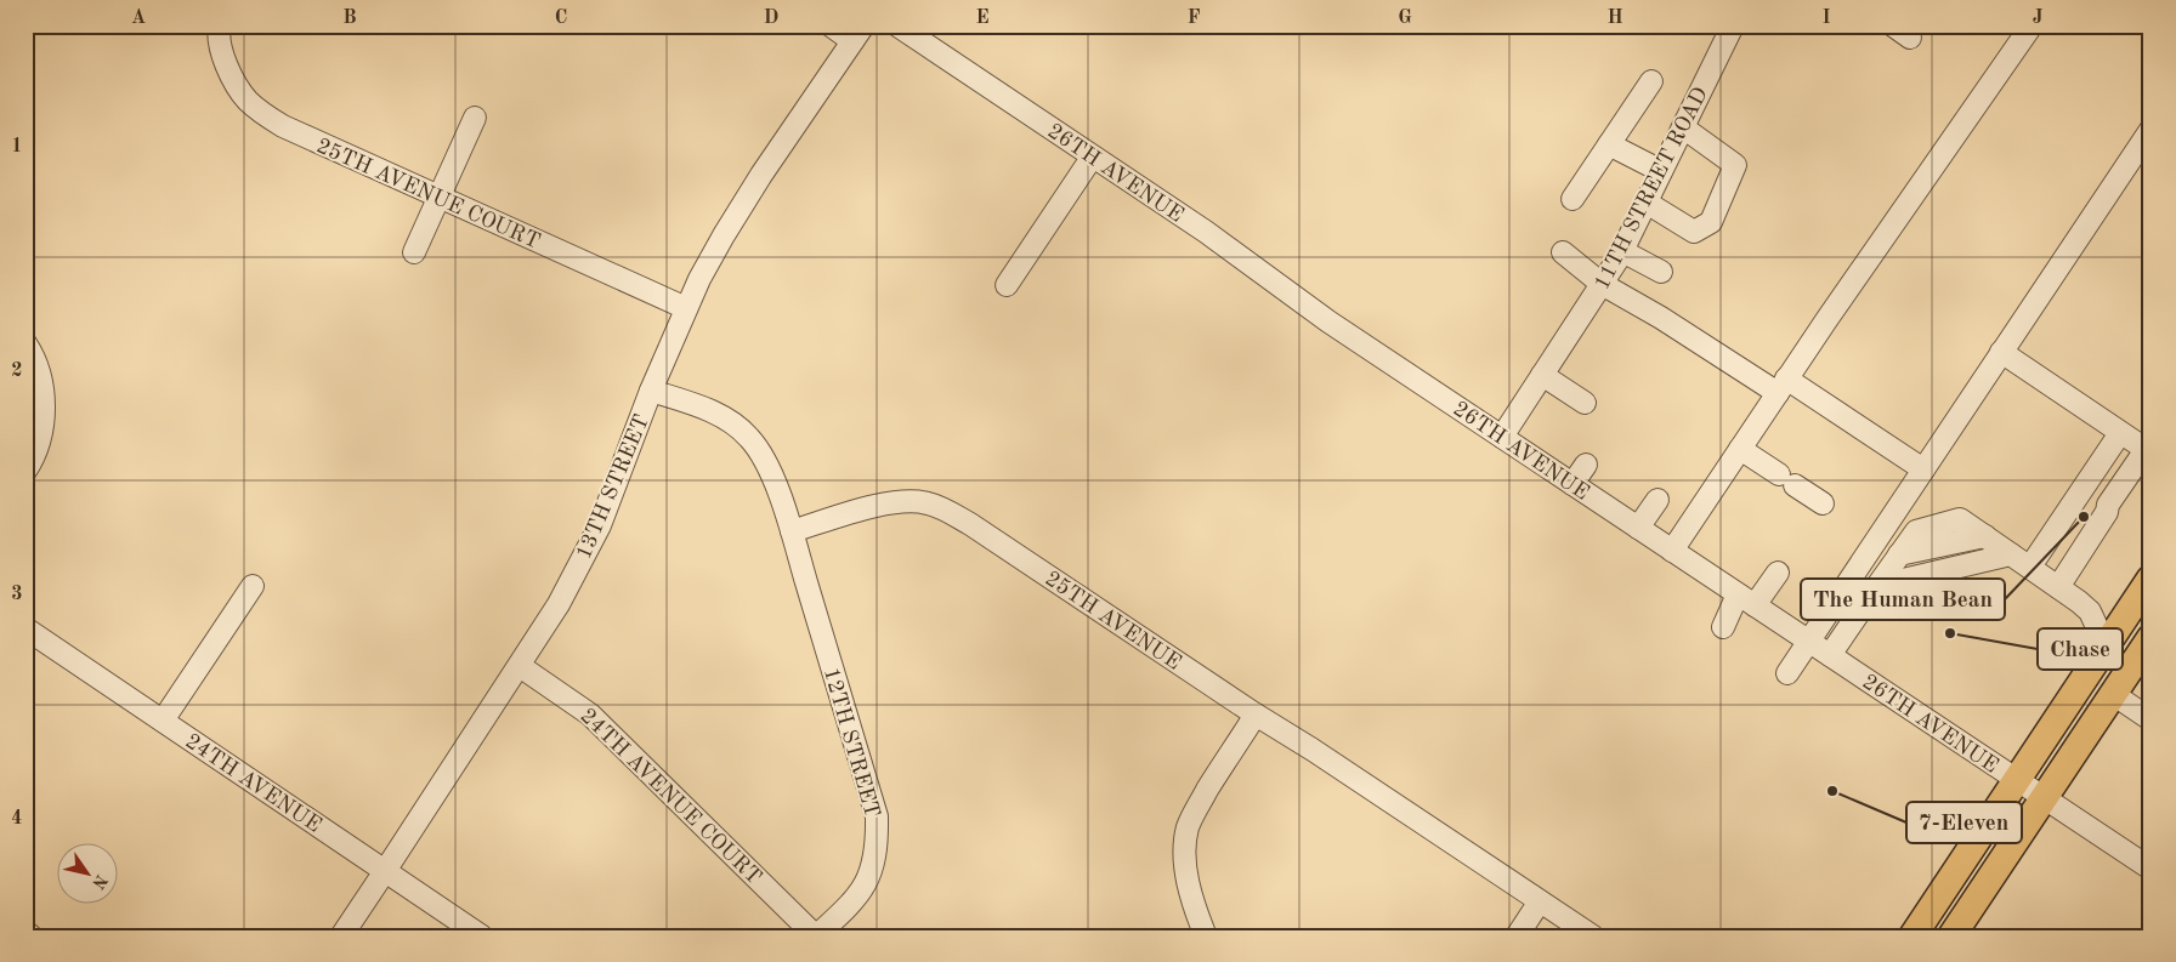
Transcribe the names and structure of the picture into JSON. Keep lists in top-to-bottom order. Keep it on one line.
{"streets":{"street":["26TH AVENUE","11TH STREET ROAD","25TH AVENUE COURT","13TH STREET","25TH AVENUE","12TH STREET","24TH AVENUE","24TH AVENUE COURT"]},"crossings":[["26TH AVENUE","11TH STREET ROAD"],["25TH AVENUE COURT","13TH STREET"],["13TH STREET","24TH AVENUE"],["13TH STREET","24TH AVENUE COURT"],["25TH AVENUE","12TH STREET"],["12TH STREET","24TH AVENUE COURT"]],"places":["The Human Bean","Chase","7-Eleven"],"north":"bottom right","grid":{"columns":["A","B","C","D","E","F","G","H","I","J"],"rows":["1","2","3","4"]}}
